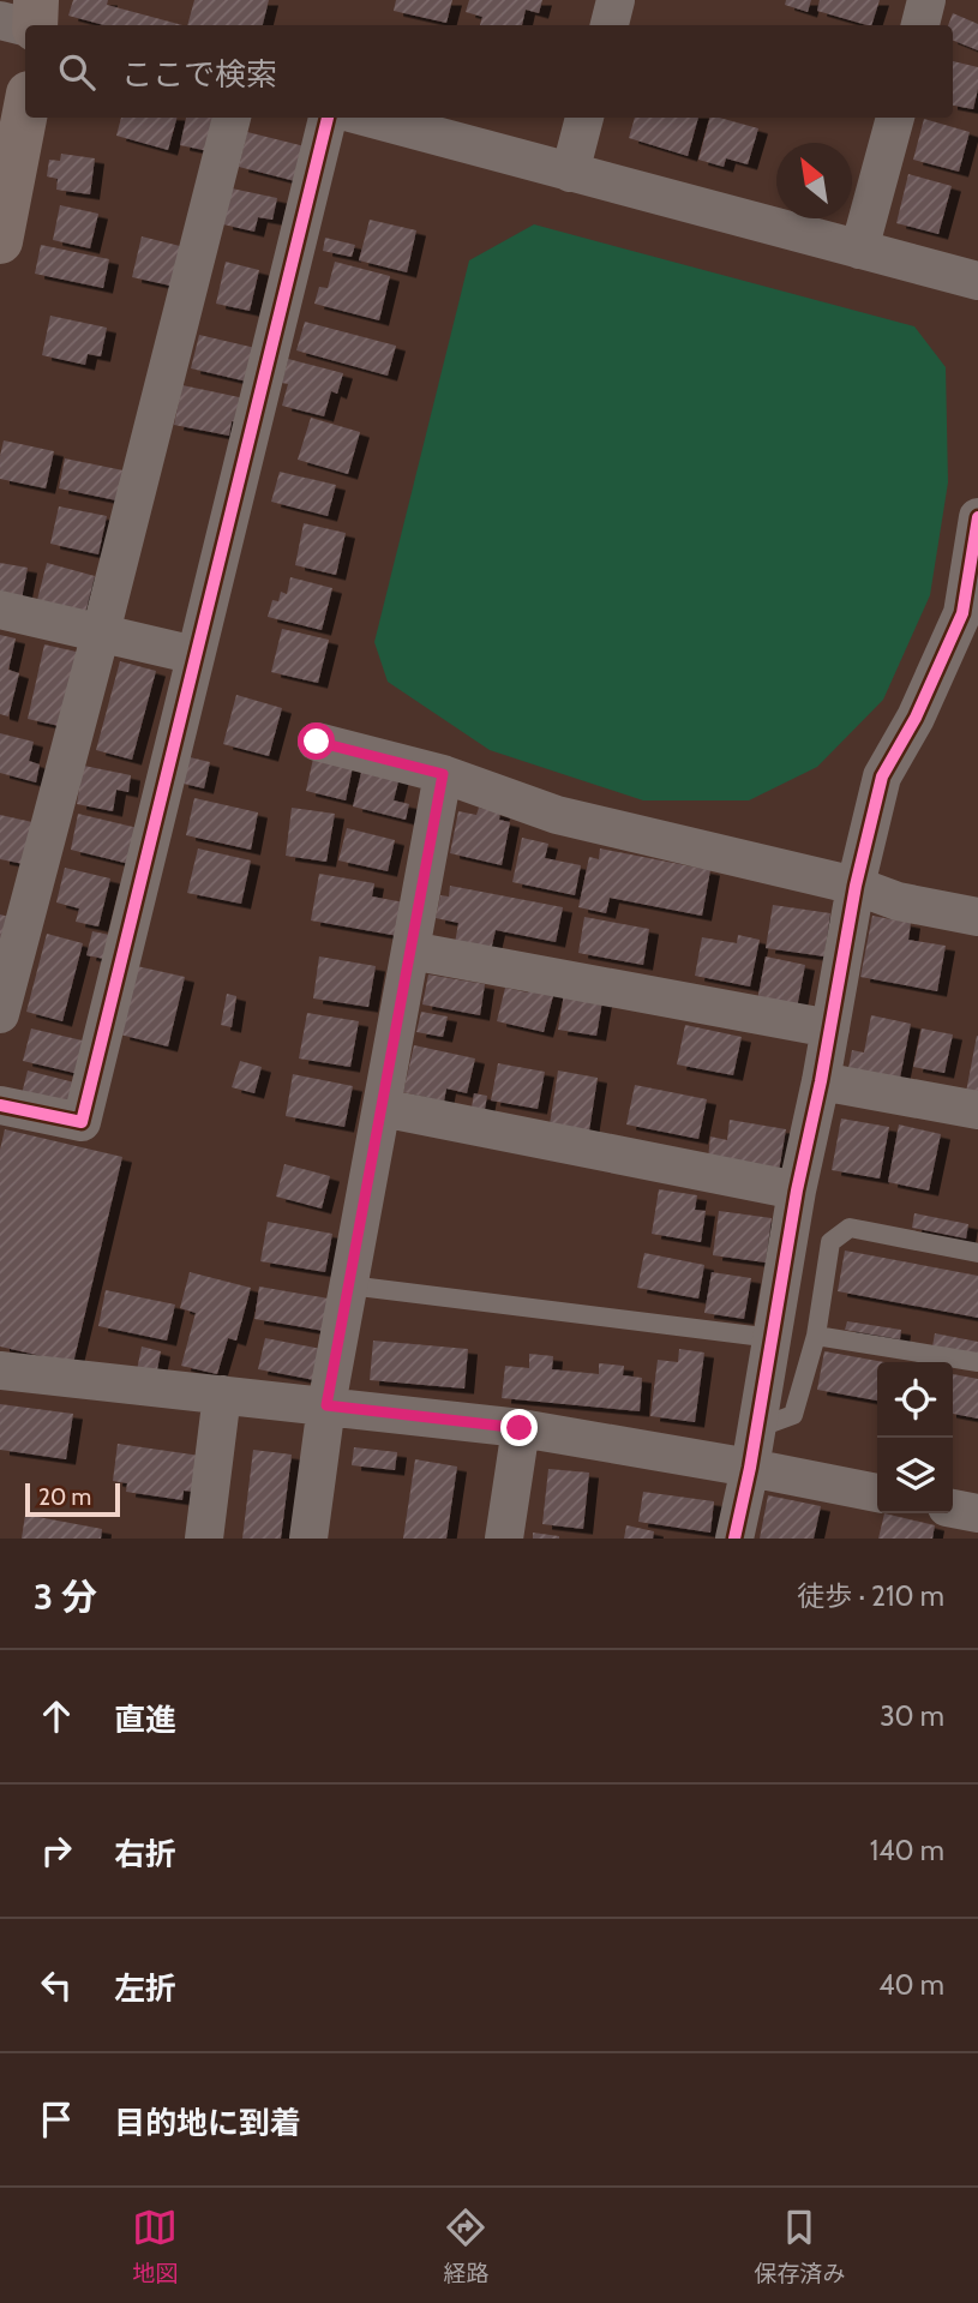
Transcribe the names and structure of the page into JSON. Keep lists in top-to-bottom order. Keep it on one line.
{"scale_bar":"20 m","north":"top left","page":{"search":"ここで検索","scale":"20 m","heading":["3 分","徒歩 · 210 m"],"list":[["直進","30 m"],["右折","140 m"],["左折","40 m"],"目的地に到着"],"nav":["地図","経路","保存済み"]}}
